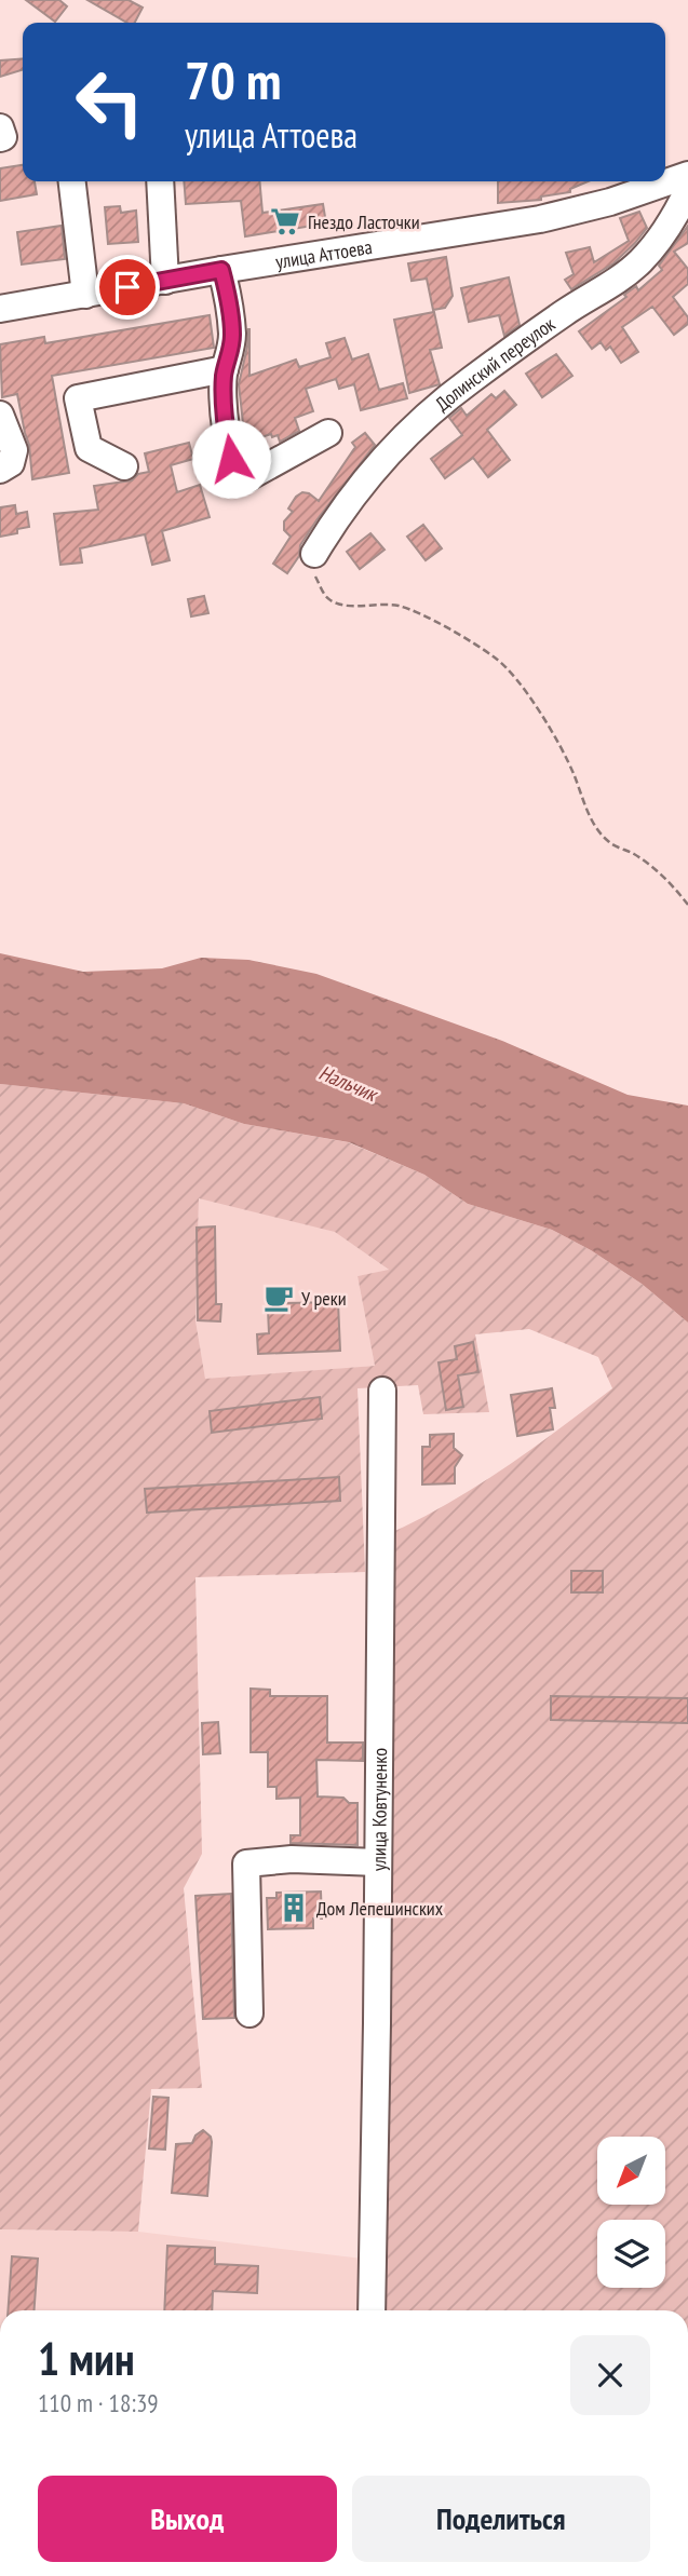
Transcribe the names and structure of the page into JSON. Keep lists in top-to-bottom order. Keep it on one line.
{"streets":{"street":["улица Аттоева","Долинский переулок","улица Ковтуненко"]},"water":["Нальчик"],"places":{"supermarket":["Гнездо Ласточки"],"cafe":["У реки"],"building":["Дом Лепешинских"]},"north":"bottom left","page":{"turn":["70 m","улица Аттоева"],"heading":["1 мин","110 m · 18:39"],"buttons":["Выход","Поделиться"]}}
